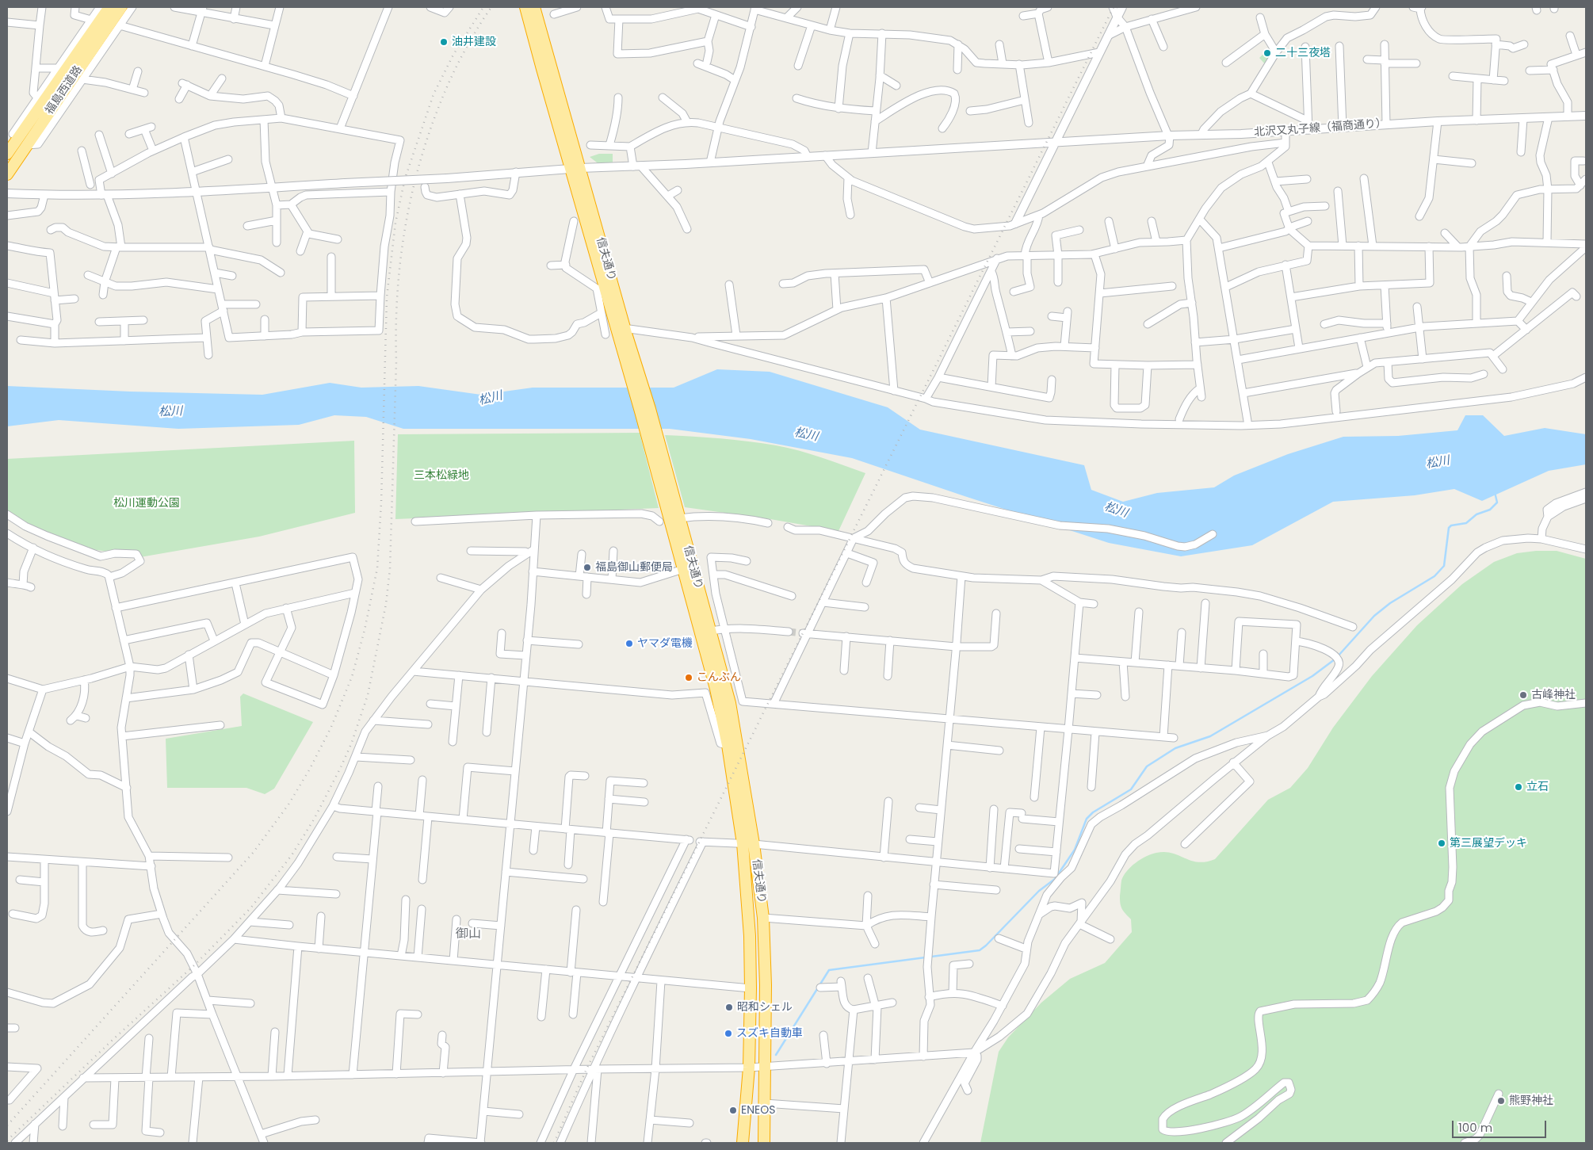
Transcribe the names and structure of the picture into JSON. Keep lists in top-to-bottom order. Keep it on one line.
{"streets":{"highway":["福島西道路","信夫通り"],"street":["北沢又丸子線（福商通り）"]},"crossings":[["北沢又丸子線（福商通り）","信夫通り"]],"districts":["御山"],"water":["松川"],"parks":["三本松緑地","松川運動公園"],"places":["油井建設","二十三夜塔","福島御山郵便局","ヤマダ電機","こんぶん","古峰神社","立石","第三展望デッキ","昭和シェル","スズキ自動車","熊野神社","ENEOS"],"scale_bar":"100 m"}
